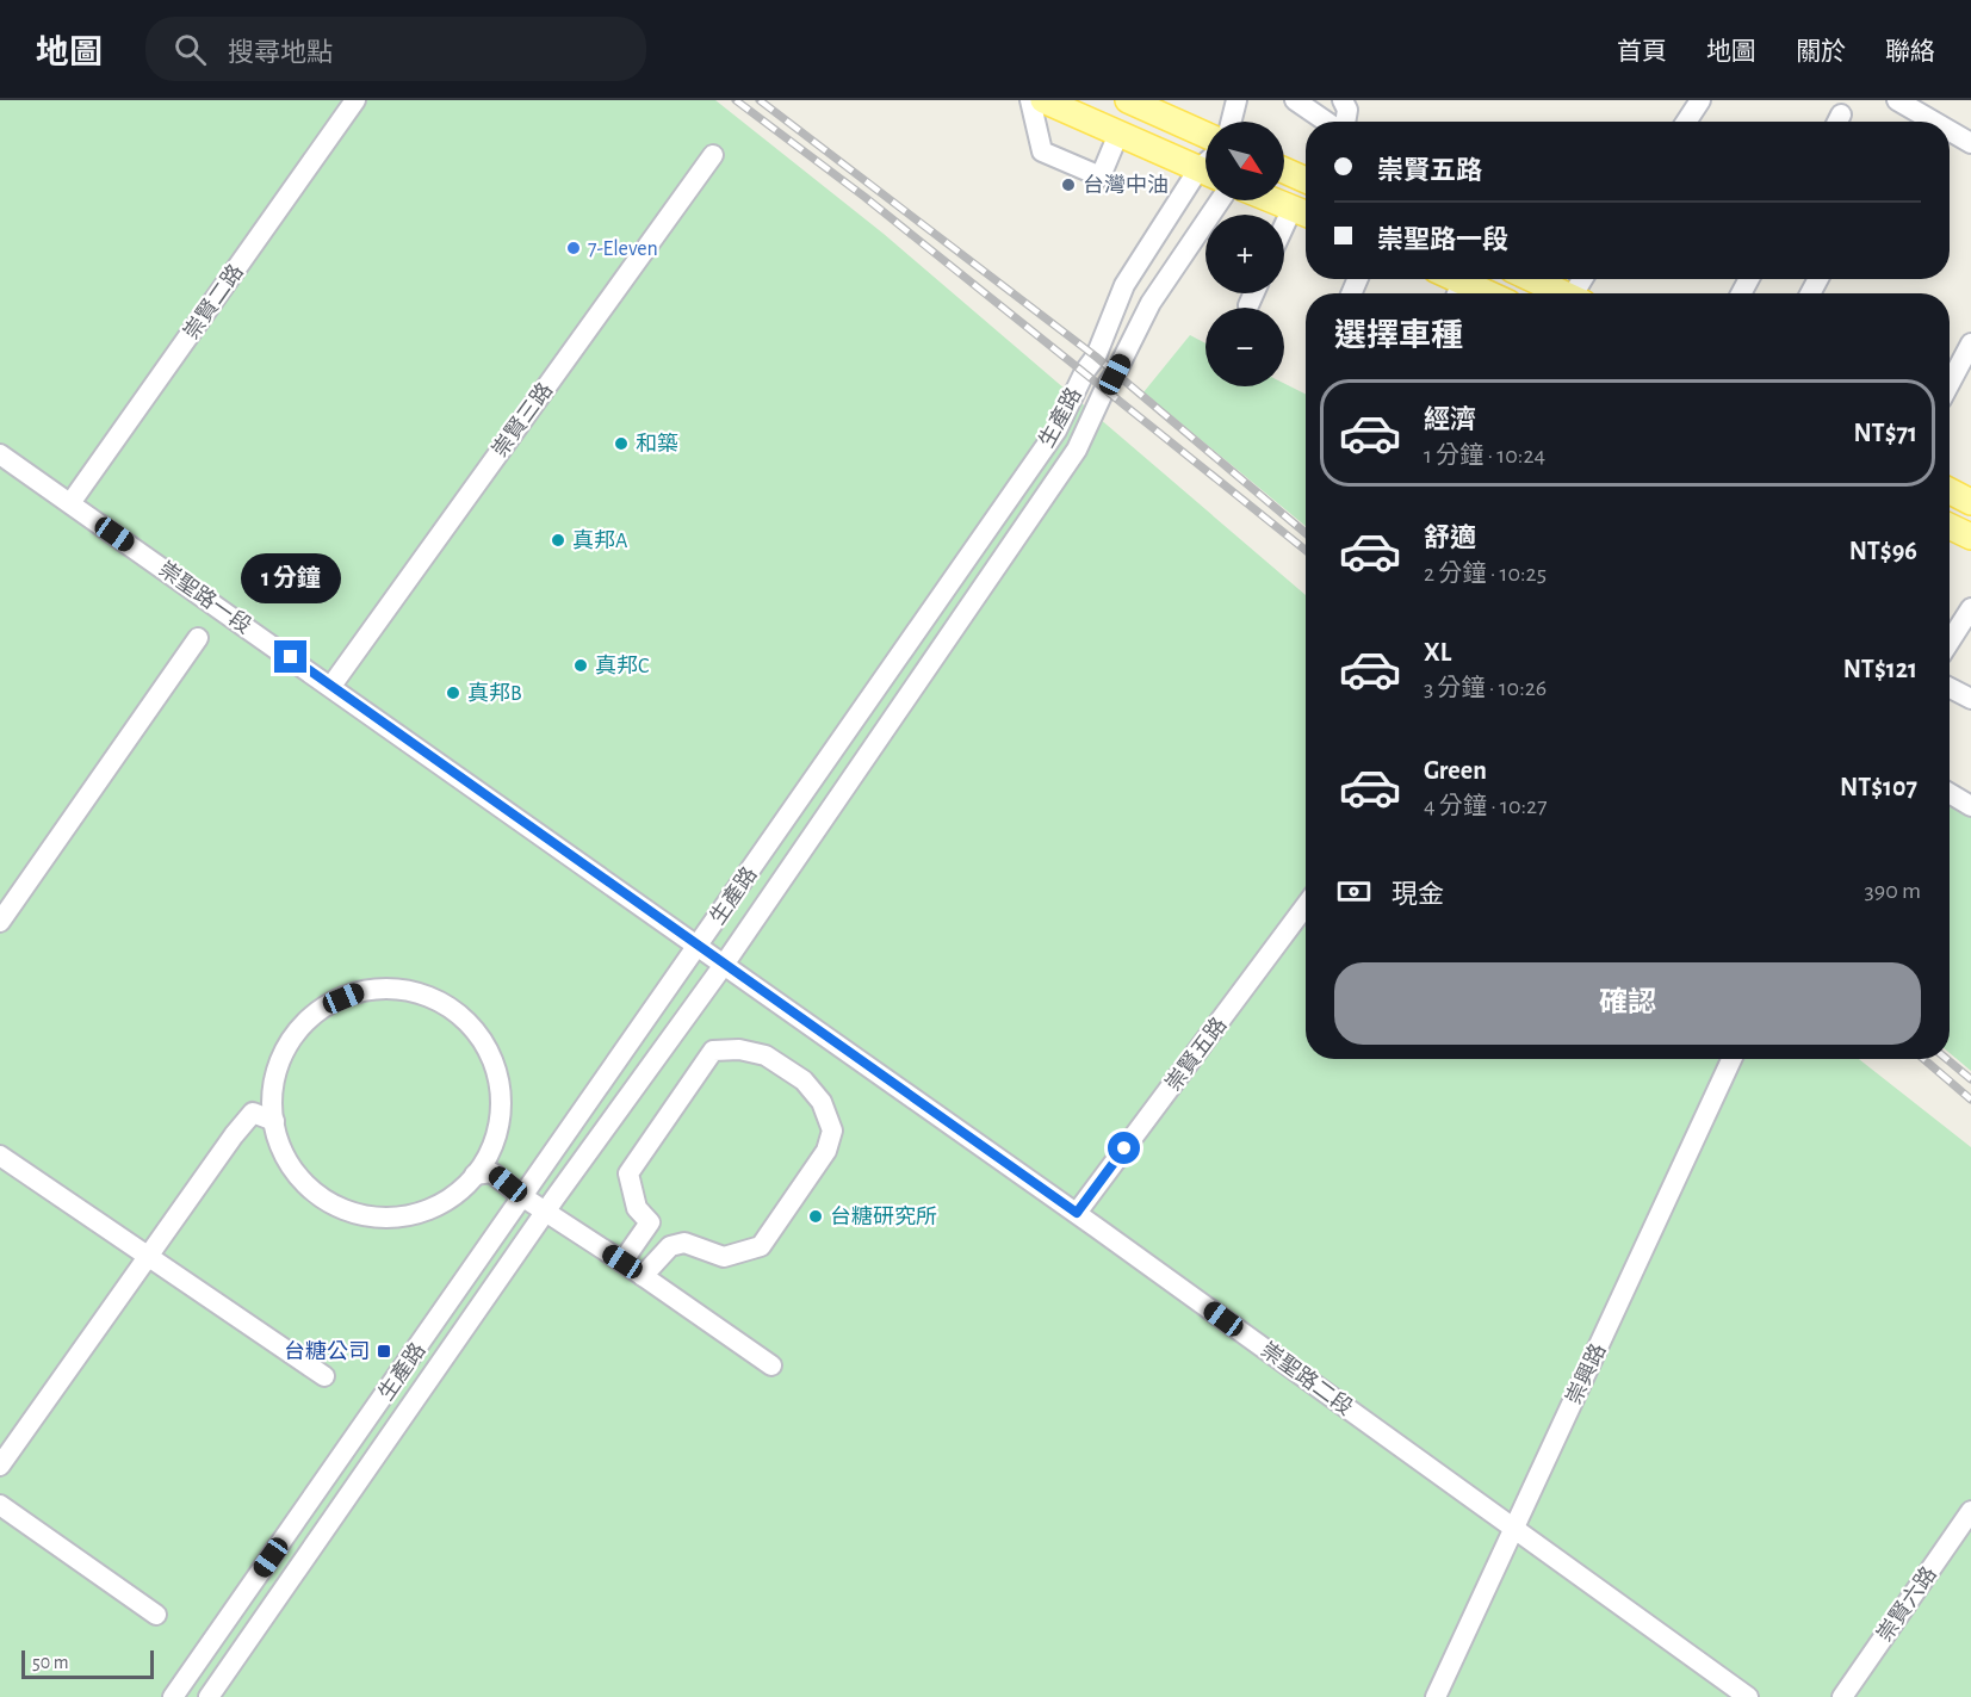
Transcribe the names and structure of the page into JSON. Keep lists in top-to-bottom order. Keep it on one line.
{"streets":{"street":["崇賢二路","生產路","崇賢三路","崇聖路一段","崇賢五路","崇興路","崇聖路二段","崇賢六路"]},"crossings":[["崇賢二路","崇聖路一段"],["生產路","崇聖路一段"],["生產路","崇聖路二段"],["崇賢三路","崇聖路一段"],["崇聖路一段","崇聖路二段"],["崇賢五路","崇聖路二段"],["崇興路","崇聖路二段"]],"places":{"other":["台灣中油","7-Eleven","和築","真邦A","真邦C","真邦B","台糖研究所"],"transit":["台糖公司"]},"scale_bar":"50 m","north":"bottom right","page":{"header":"地圖","search":"搜尋地點","nav":["首頁","地圖","關於","聯絡"],"map_buttons":["+","−"],"banner":["崇賢五路","崇聖路一段"],"heading":"選擇車種","list":[{"name":"經濟","note":"1 分鐘 · 10:24","value":"NT$71"},{"name":"舒適","note":"2 分鐘 · 10:25","value":"NT$96"},{"name":"XL","note":"3 分鐘 · 10:26","value":"NT$121"},{"name":"Green","note":"4 分鐘 · 10:27","value":"NT$107"}],"bubble":"1 分鐘","pay":["現金","390 m"],"buttons":"確認","scale":"50 m"}}
